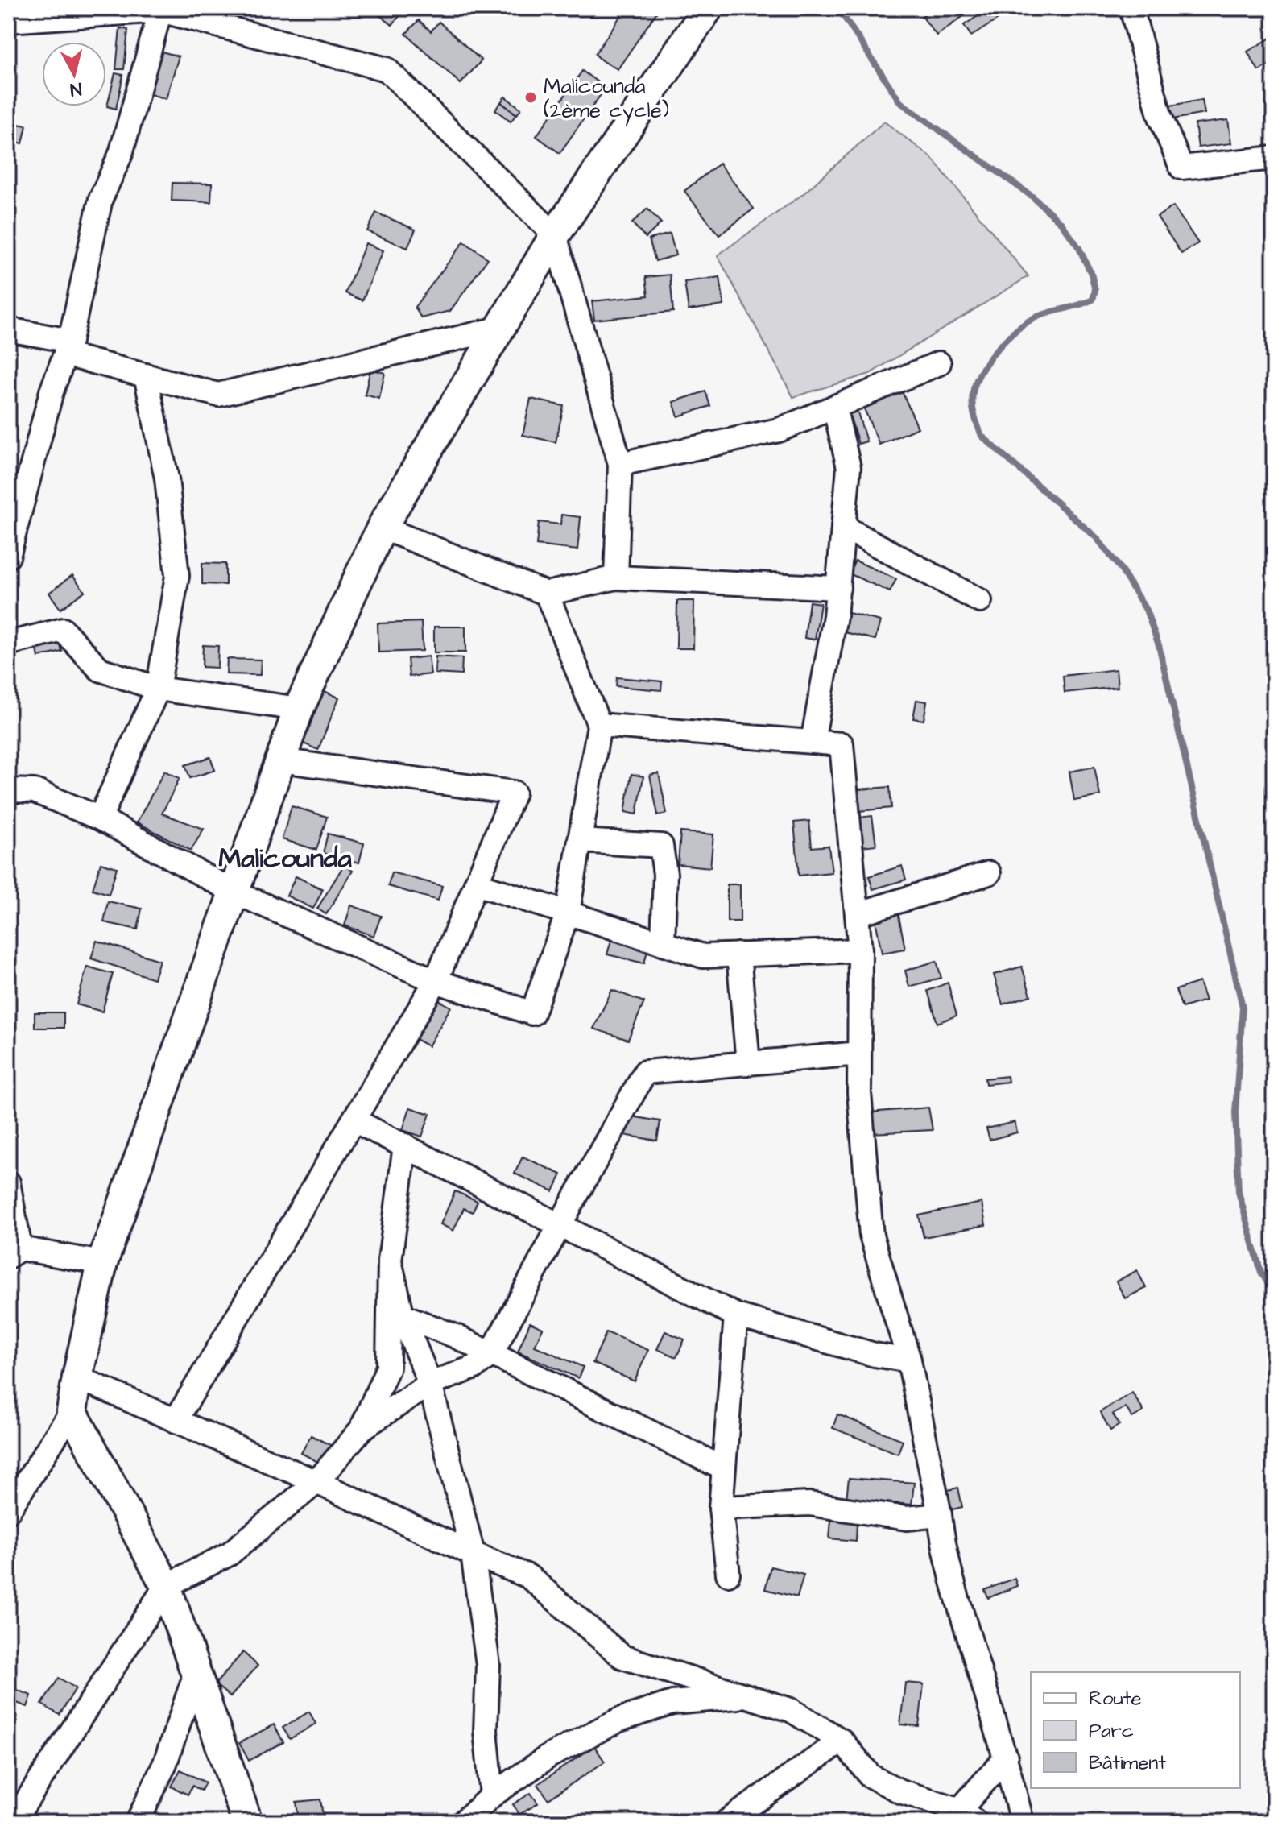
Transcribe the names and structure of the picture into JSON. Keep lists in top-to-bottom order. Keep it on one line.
{"districts":["Malicounda"],"places":["Malicounda (2ème cycle)"],"legend":["Route","Parc","Bâtiment"],"north":"bottom"}
